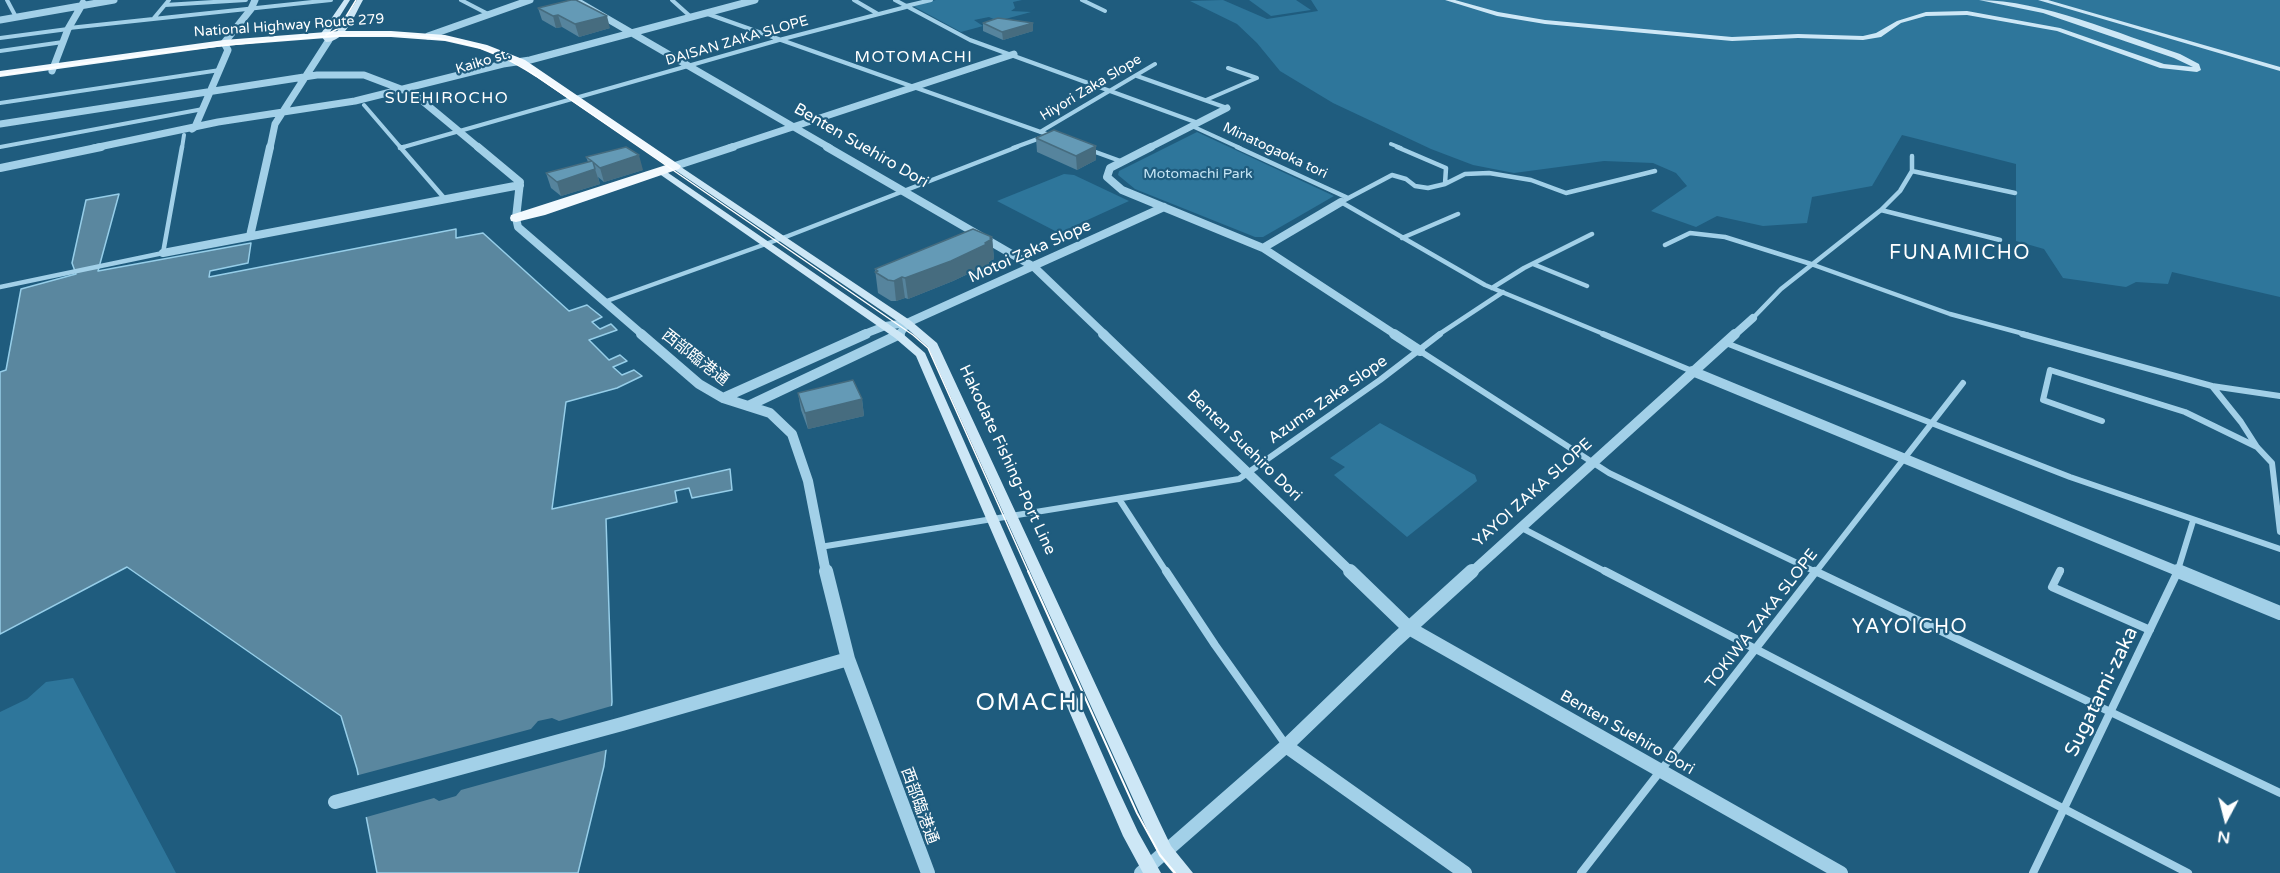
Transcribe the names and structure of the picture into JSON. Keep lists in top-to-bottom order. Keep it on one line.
{"streets":{"highway":["National Highway Route 279"],"main road":["Hakodate Fishing-Port Line"],"street":["DAISAN ZAKA SLOPE","Kaiko st.","Hiyori Zaka Slope","Benten Suehiro Dori","Minatogaoka tori","Motoi Zaka Slope","西部臨港通","Azuma Zaka Slope","YAYOI ZAKA SLOPE","TOKIWA ZAKA SLOPE","Sugatami-zaka"]},"crossings":[["National Highway Route 279","DAISAN ZAKA SLOPE"],["National Highway Route 279","Kaiko st."],["National Highway Route 279","Hakodate Fishing-Port Line"],["DAISAN ZAKA SLOPE","Benten Suehiro Dori"],["DAISAN ZAKA SLOPE","Minatogaoka tori"],["Kaiko st.","Benten Suehiro Dori"],["Hiyori Zaka Slope","Benten Suehiro Dori"],["Hiyori Zaka Slope","Minatogaoka tori"],["Hiyori Zaka Slope","西部臨港通"],["Hiyori Zaka Slope","Hakodate Fishing-Port Line"],["Benten Suehiro Dori","Motoi Zaka Slope"],["Benten Suehiro Dori","Azuma Zaka Slope"],["Benten Suehiro Dori","YAYOI ZAKA SLOPE"],["Benten Suehiro Dori","TOKIWA ZAKA SLOPE"],["Minatogaoka tori","Azuma Zaka Slope"],["Minatogaoka tori","YAYOI ZAKA SLOPE"],["Motoi Zaka Slope","Hakodate Fishing-Port Line"],["西部臨港通","Azuma Zaka Slope"],["Azuma Zaka Slope","Hakodate Fishing-Port Line"],["Hakodate Fishing-Port Line","YAYOI ZAKA SLOPE"]],"districts":["MOTOMACHI","SUEHIROCHO","FUNAMICHO","YAYOICHO","OMACHI"],"parks":["Motomachi Park"],"north":"bottom"}
